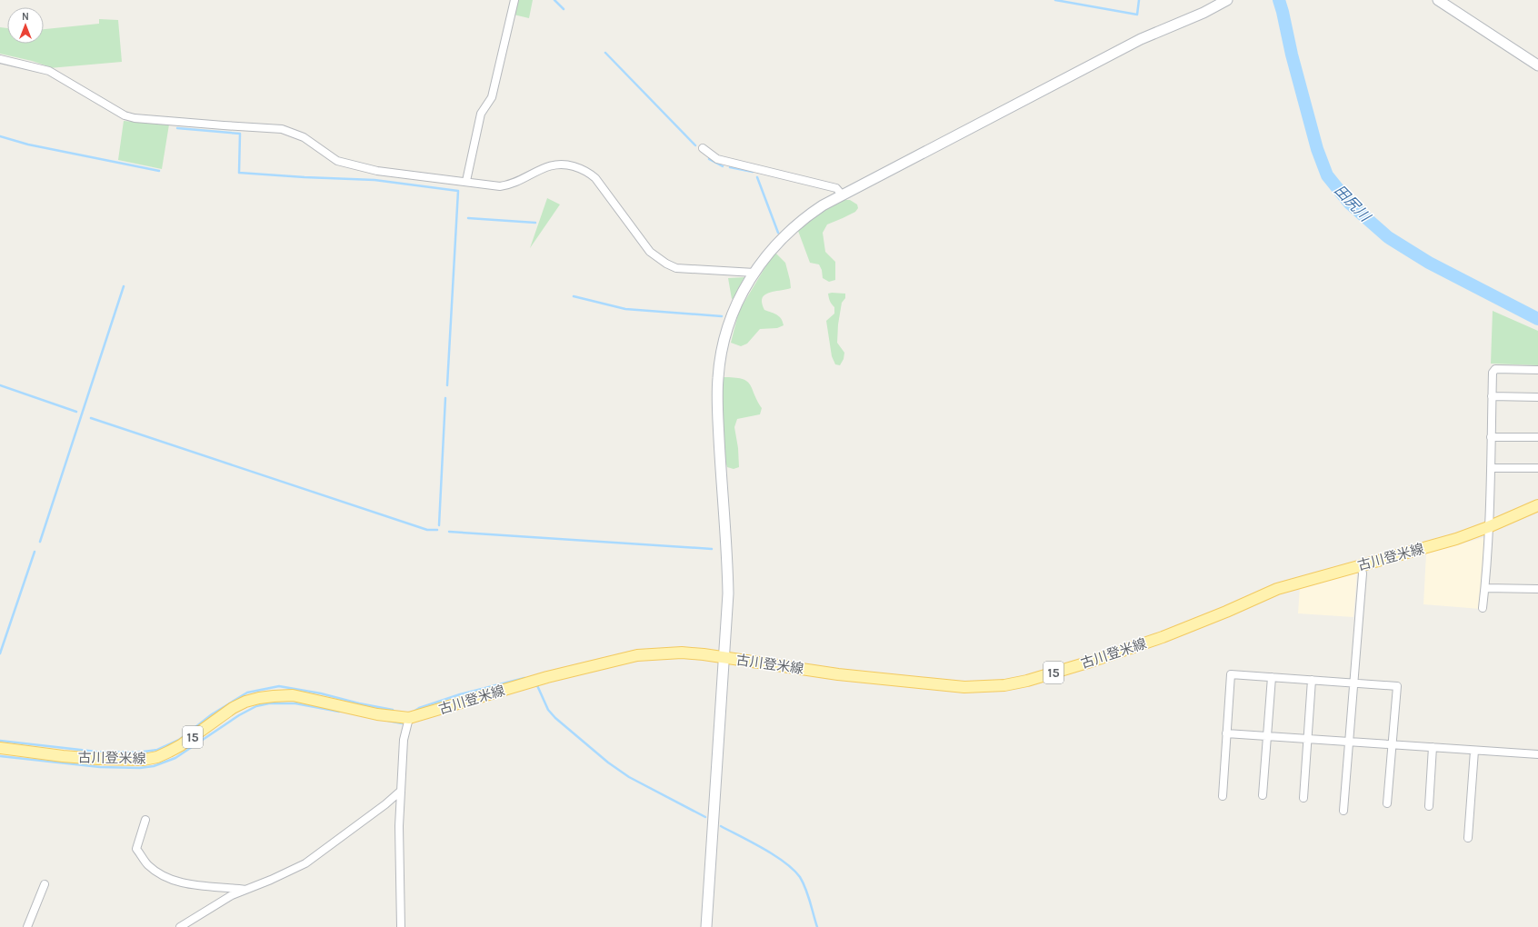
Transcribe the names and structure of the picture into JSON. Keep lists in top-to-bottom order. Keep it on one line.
{"streets":{"main road":["古川登米線","15"]},"water":["田尻川"],"north":"top"}
